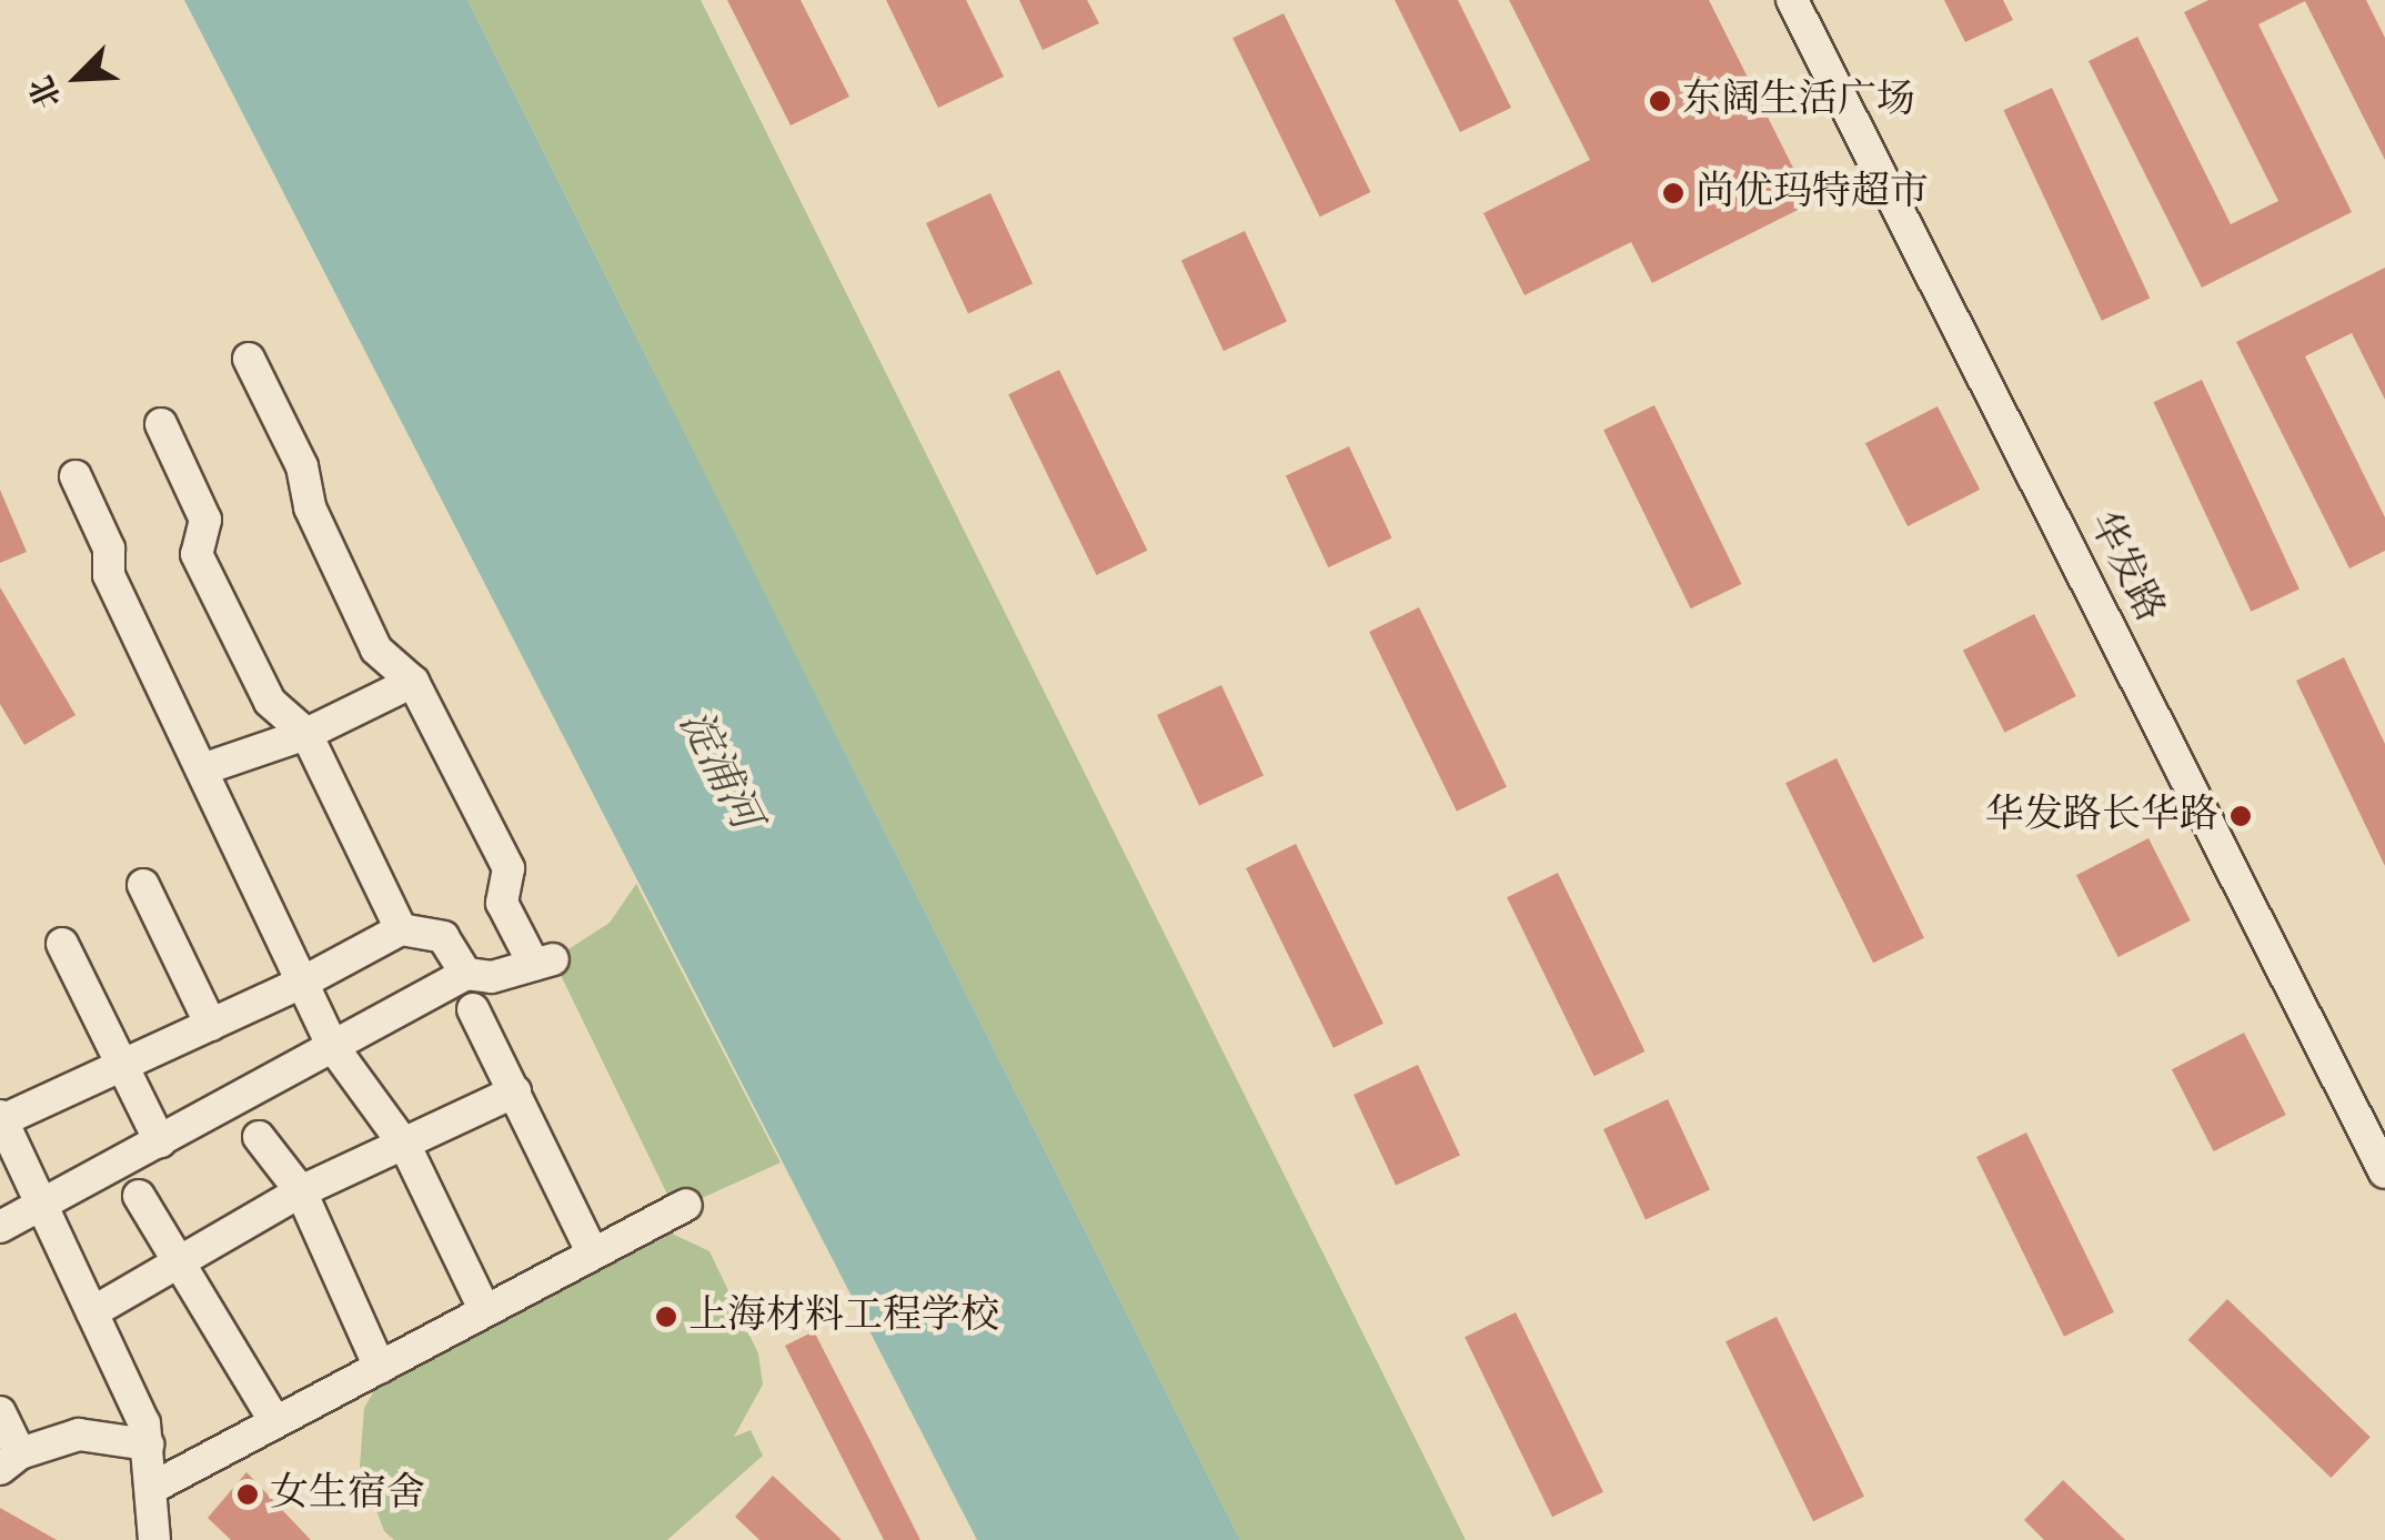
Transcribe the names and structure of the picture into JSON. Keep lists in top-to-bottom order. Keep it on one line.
{"streets":{"street":["华发路"]},"water":["淀浦河"],"places":["东阔生活广场","尚优玛特超市","华发路长华路","上海材料工程学校","女生宿舍"],"north":"bottom left"}
